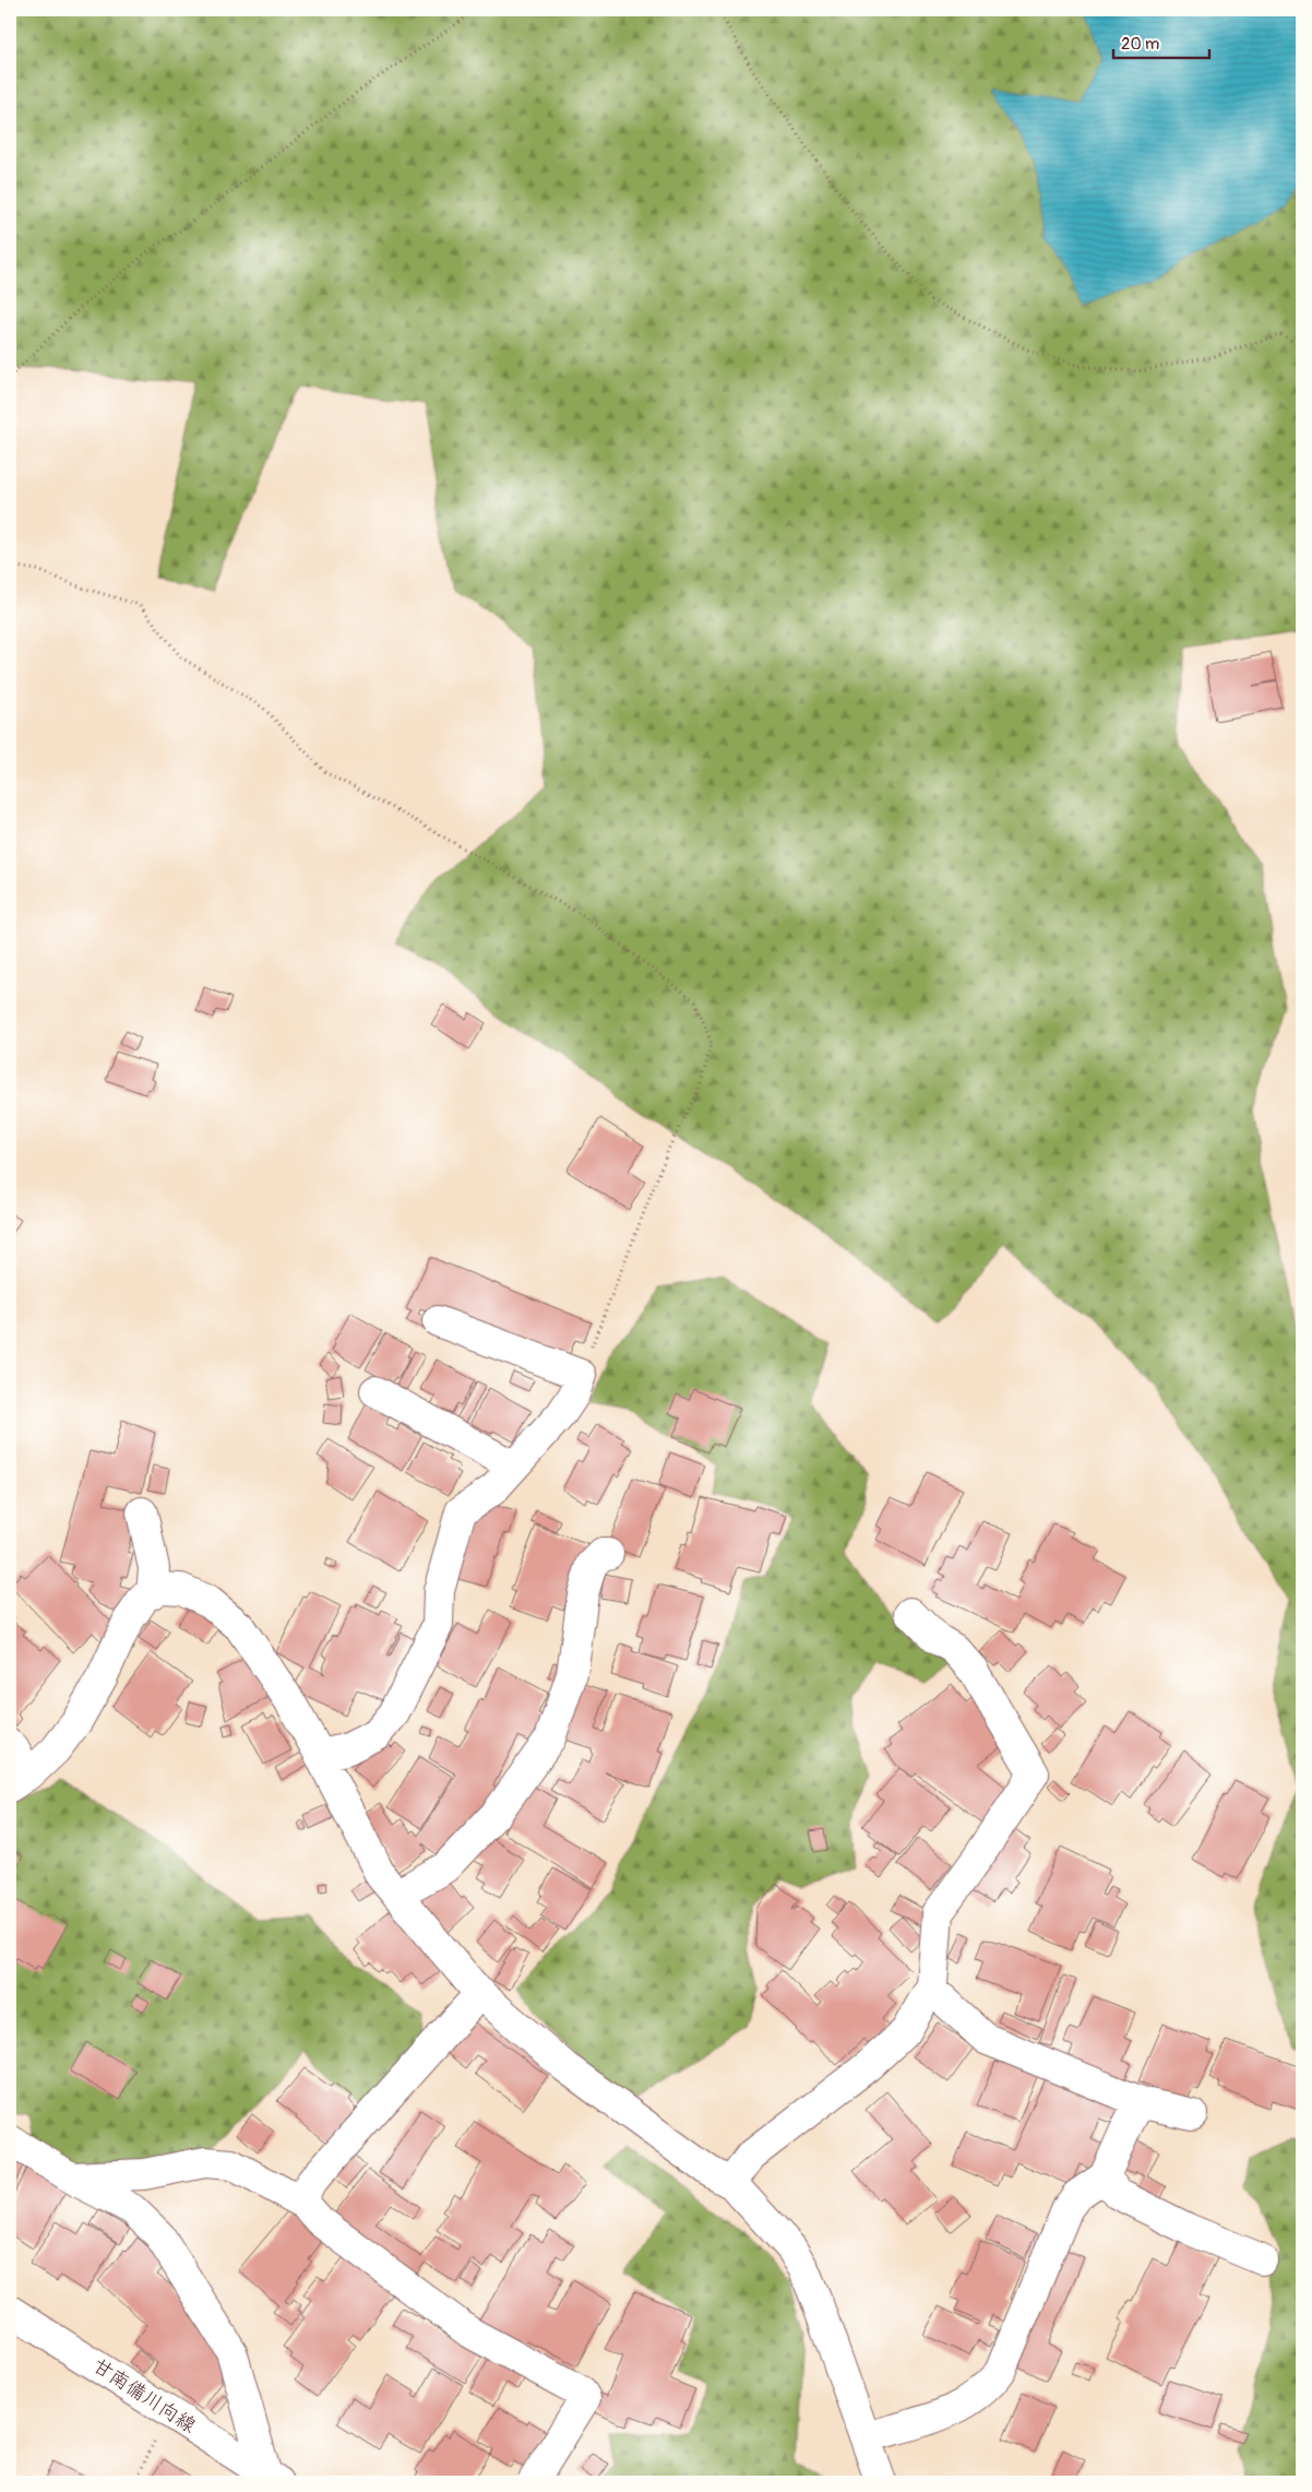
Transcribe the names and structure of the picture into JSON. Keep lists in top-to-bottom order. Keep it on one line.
{"streets":{"street":["甘南備川向線"]},"scale_bar":"20 m"}
